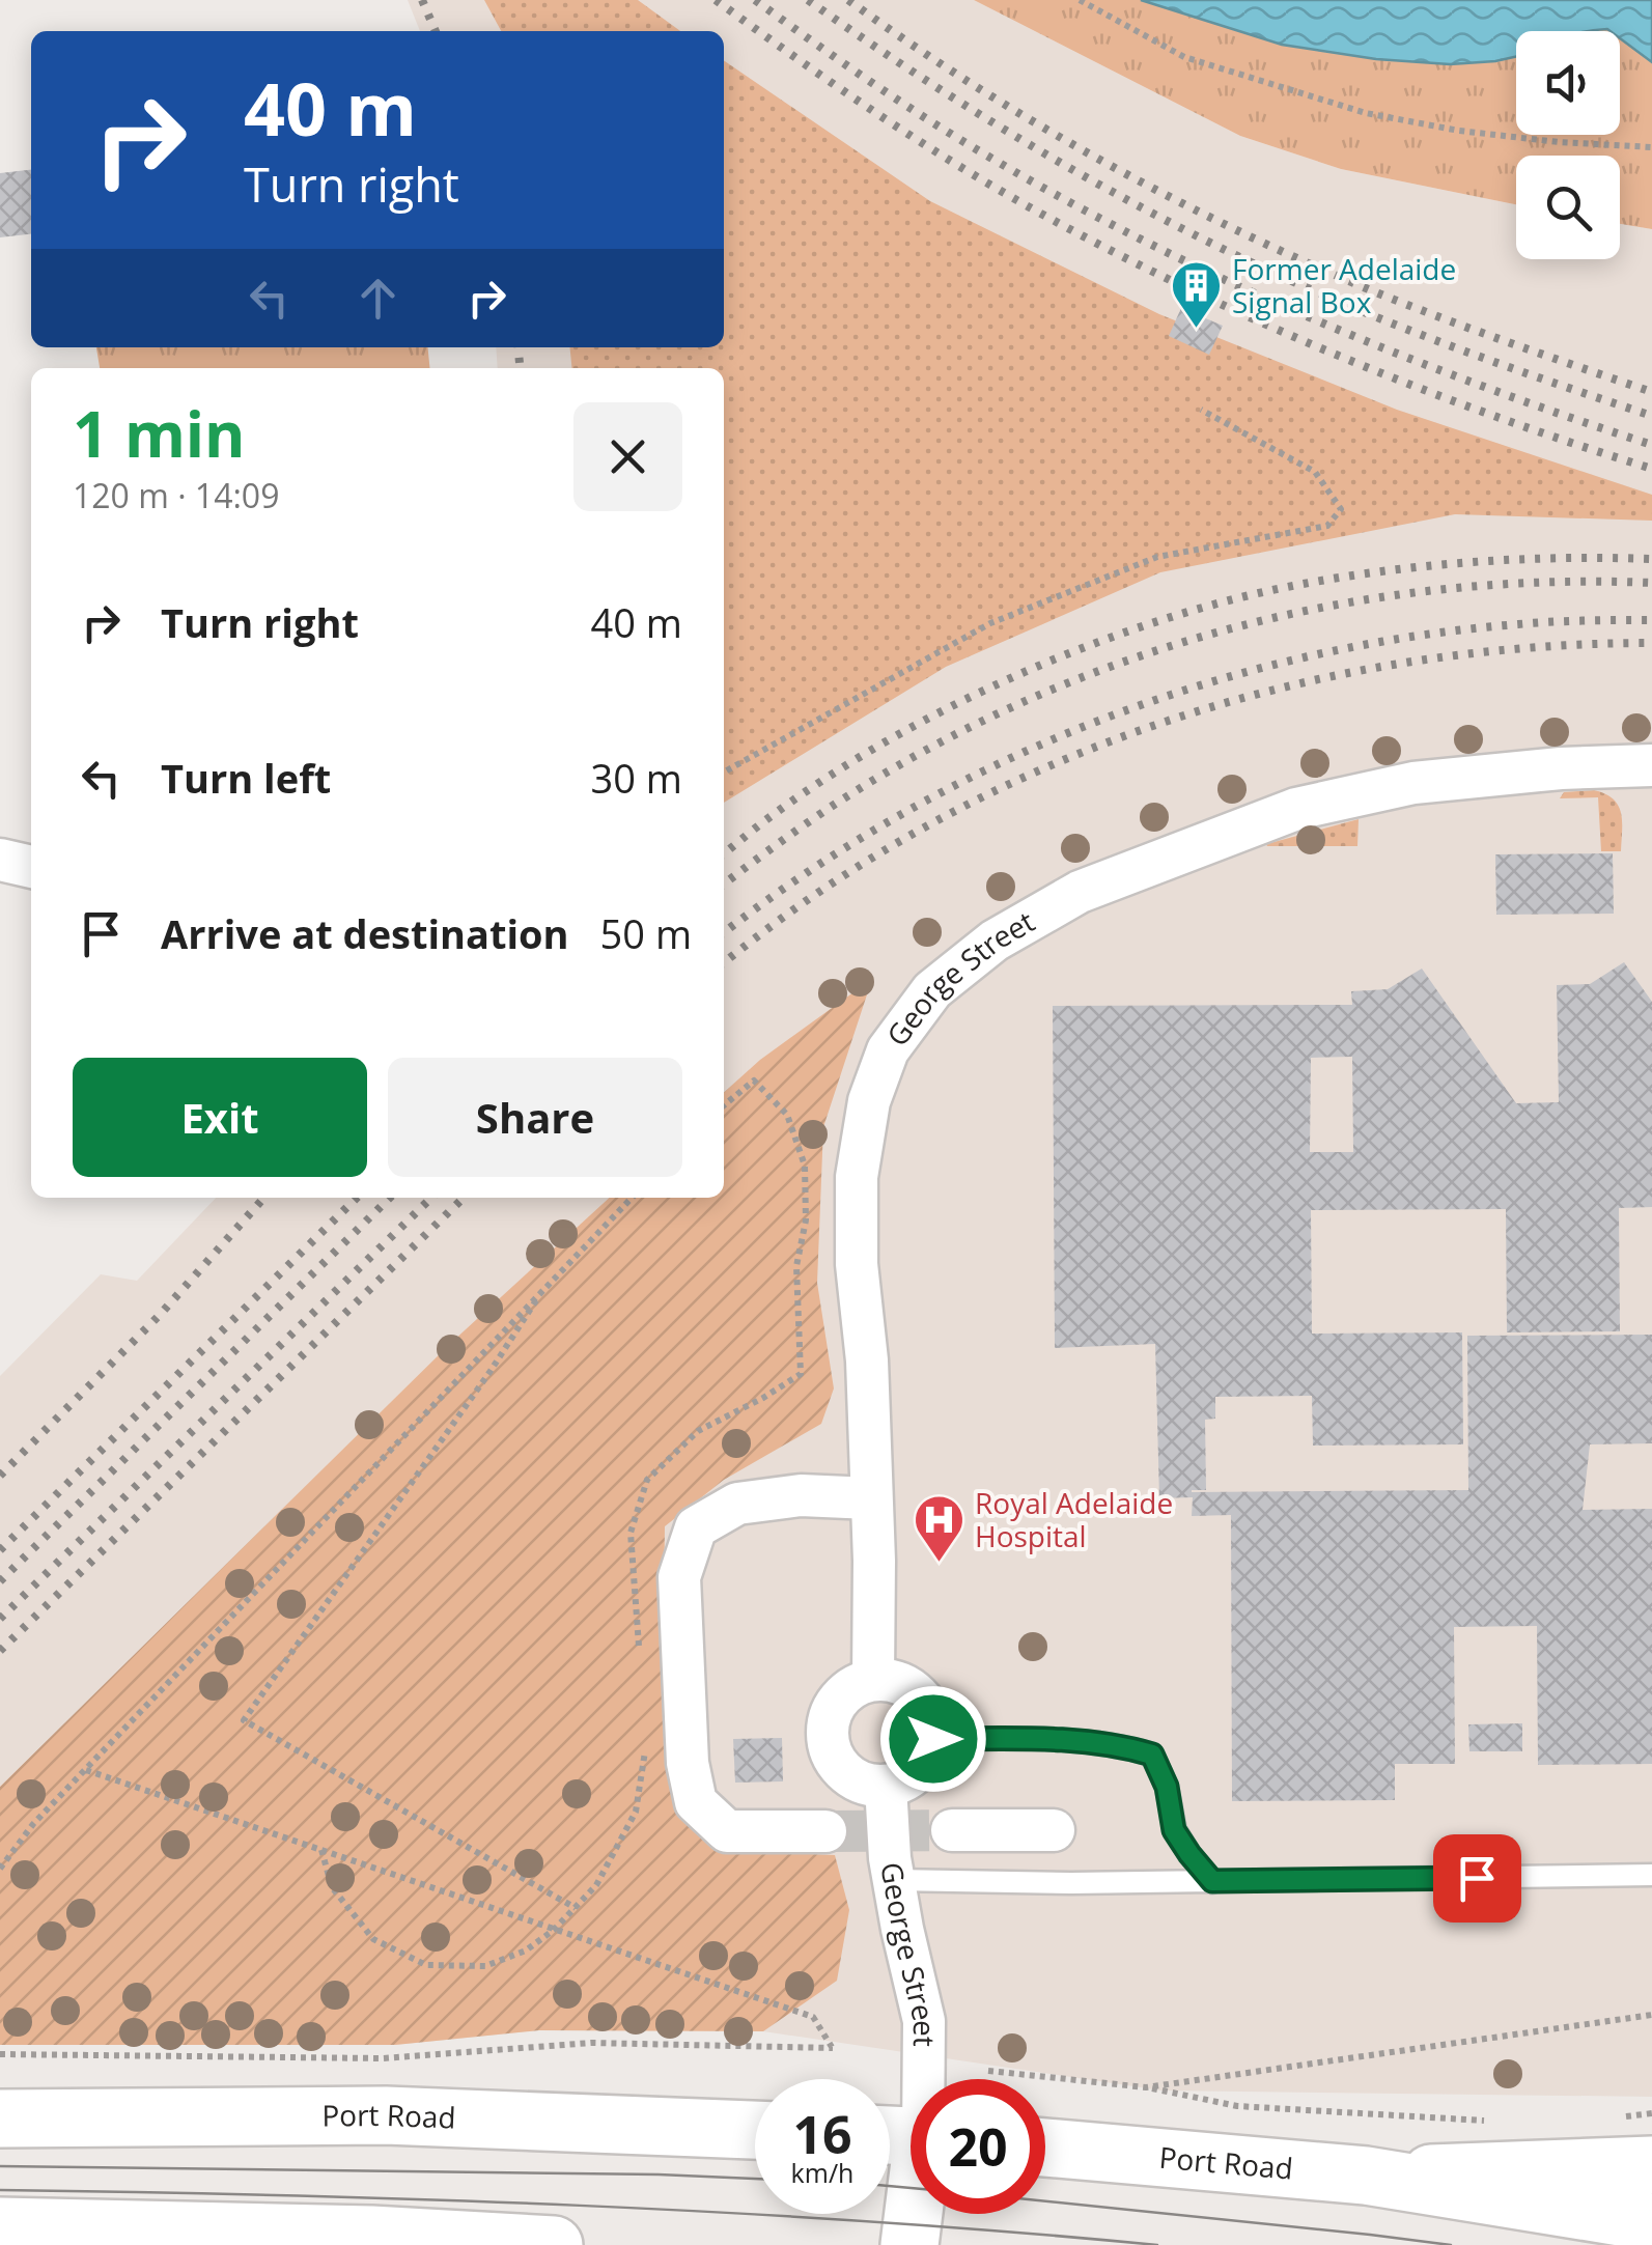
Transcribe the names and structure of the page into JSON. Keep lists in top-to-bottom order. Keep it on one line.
{"streets":{"main road":["George Street","Port Road"]},"places":{"building":["Former Adelaide Signal Box"],"hospital":["Royal Adelaide Hospital"]},"page":{"turn":["40 m","Turn right"],"heading":["1 min","120 m · 14:09"],"list":[{"name":"Turn right","value":"40 m"},{"name":"Turn left","value":"30 m"},{"name":"Arrive at destination","value":"50 m"}],"buttons":["Exit","Share"],"speed":"16 km/h","limit":"20"}}
